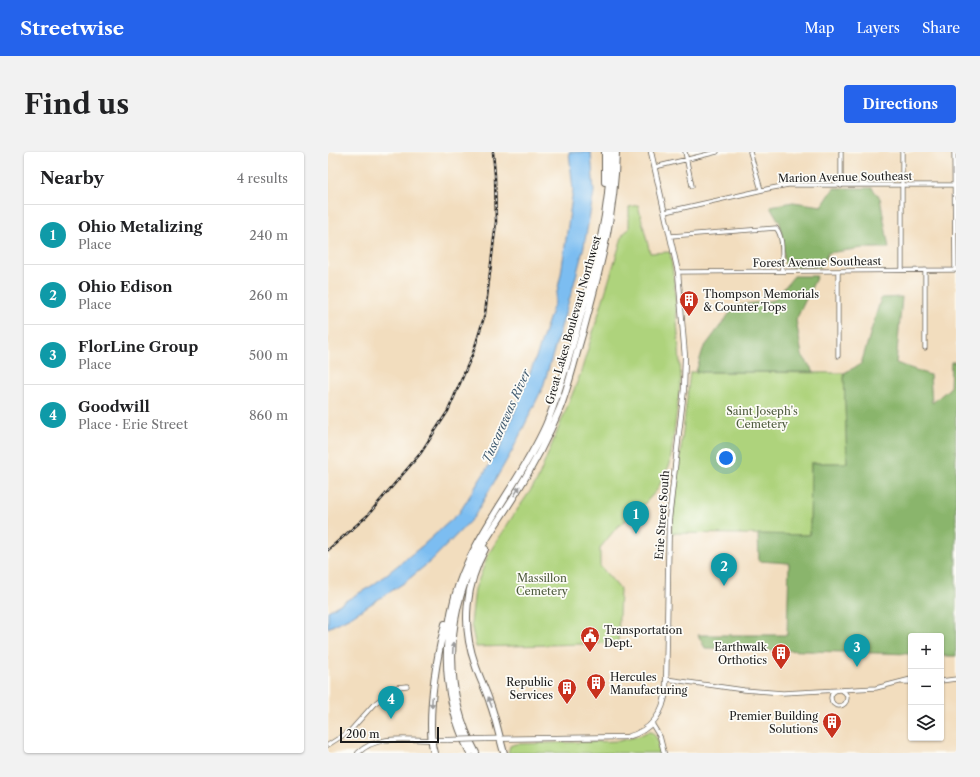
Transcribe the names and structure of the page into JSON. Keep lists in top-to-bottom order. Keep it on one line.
{"streets":{"highway":["Great Lakes Boulevard Northwest"],"main road":["Erie Street South"],"street":["Marion Avenue Southeast","Forest Avenue Southeast"]},"crossings":[["Marion Avenue Southeast","Erie Street South"],["Forest Avenue Southeast","Erie Street South"]],"water":["Tuscarawas River"],"parks":["Saint Joseph's Cemetery","Massillon Cemetery"],"places":{"building":["Thompson Memorials & Counter Tops","Earthwalk Orthotics","Hercules Manufacturing","Republic Services","Premier Building Solutions"],"public building":["Transportation Dept."]},"scale_bar":"200 m","page":{"header":"Streetwise","nav":["Map","Layers","Share"],"buttons":"Directions","title":"Find us","heading":["Nearby","4 results"],"list":[{"mark":"1","name":"Ohio Metalizing","note":"Place","value":"240 m"},{"mark":"2","name":"Ohio Edison","note":"Place","value":"260 m"},{"mark":"3","name":"FlorLine Group","note":"Place","value":"500 m"},{"mark":"4","name":"Goodwill","note":"Place · Erie Street","value":"860 m"}],"pins":["1","2","3","4"],"map_buttons":["+","−"],"scale":"200 m"}}
